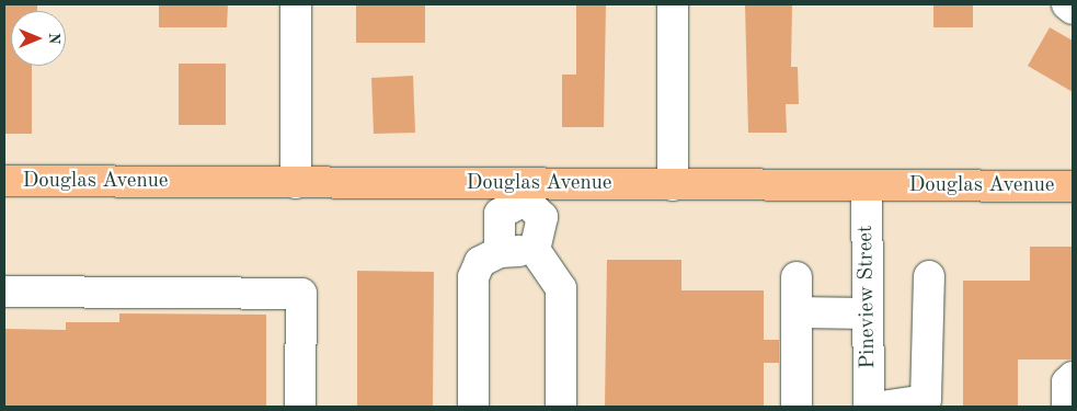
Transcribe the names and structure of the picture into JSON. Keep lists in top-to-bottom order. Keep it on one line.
{"streets":{"main road":["Douglas Avenue"],"street":["Pineview Street"]},"crossings":[["Douglas Avenue","Pineview Street"]],"north":"right"}
